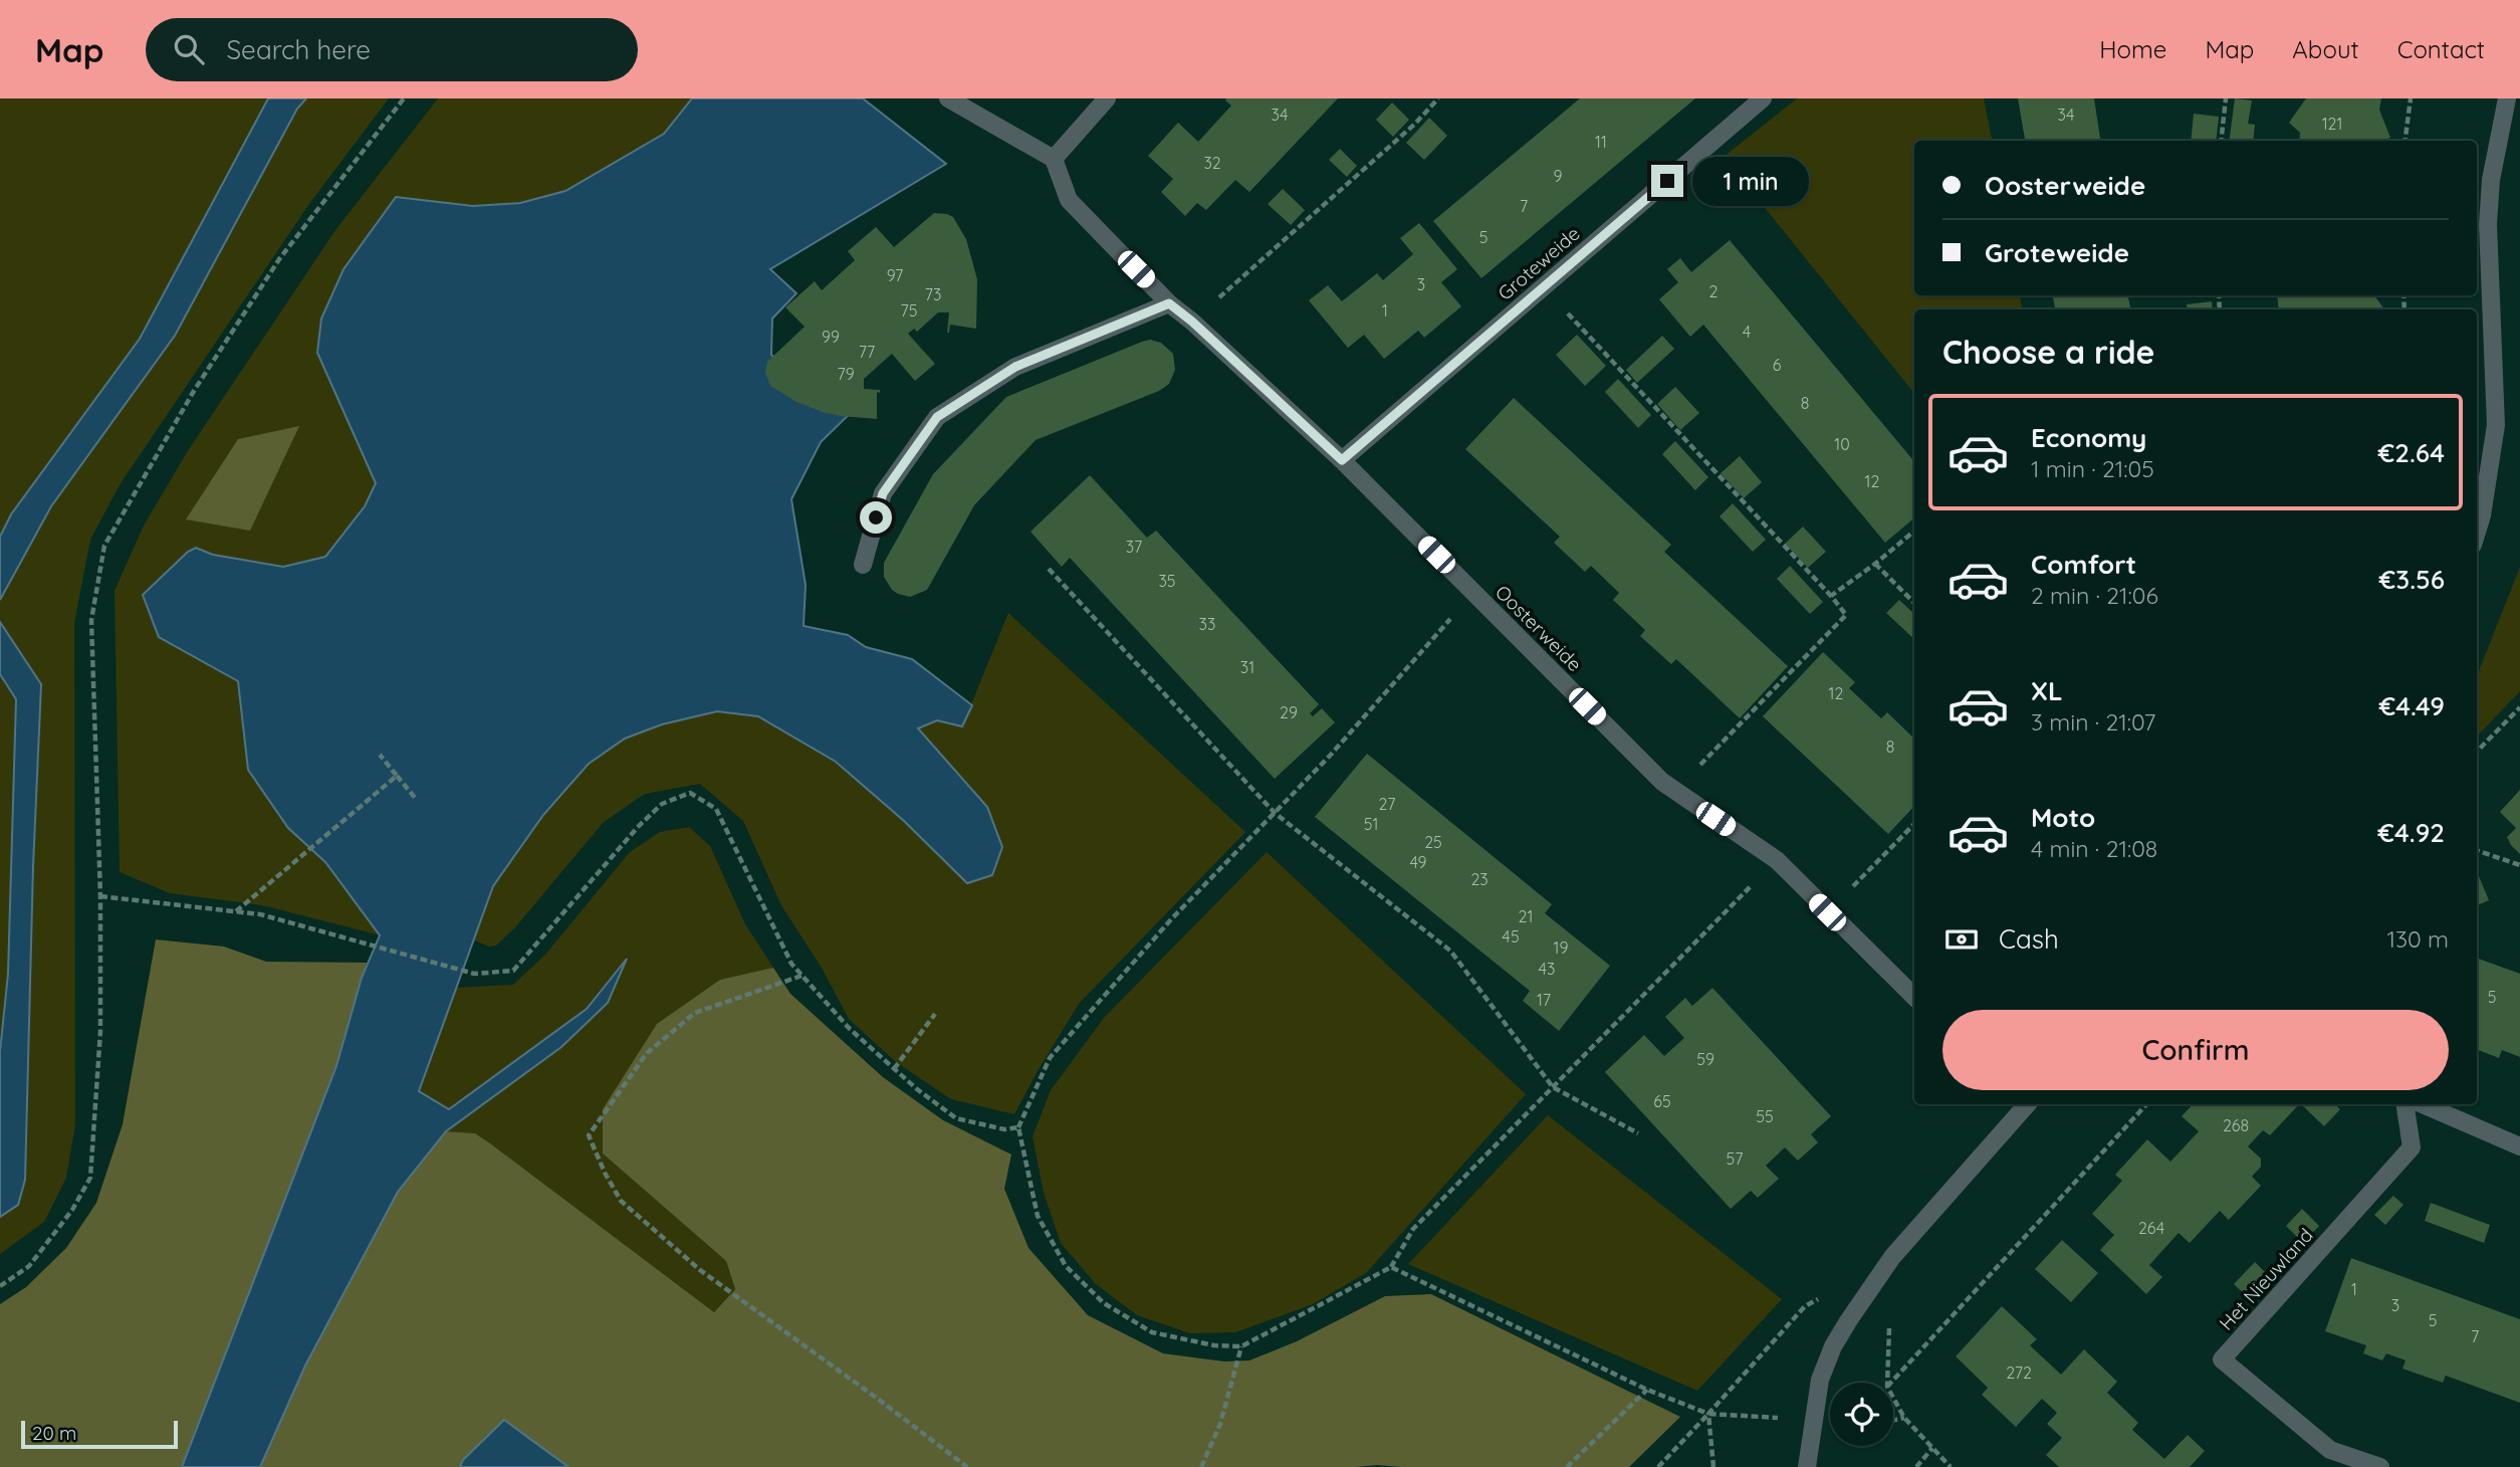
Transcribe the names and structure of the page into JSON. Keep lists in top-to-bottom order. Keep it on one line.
{"streets":{"street":["Groteweide","Oosterweide","Het Nieuwland"]},"crossings":[["Groteweide","Oosterweide"]],"house_numbers":["34","34","121","11","32","9","7","5","97","3","2","73","75","1","4","99","77","6","79","8","10","12","37","35","33","31","12","29","8","27","51","25","49","23","21","45","19","43","5","17","59","65","55","268","57","264","1","3","5","7","272"],"scale_bar":"20 m","page":{"header":"Map","search":"Search here","nav":["Home","Map","About","Contact"],"banner":["Oosterweide","Groteweide"],"bubble":"1 min","heading":"Choose a ride","list":[{"name":"Economy","note":"1 min · 21:05","value":"€2.64"},{"name":"Comfort","note":"2 min · 21:06","value":"€3.56"},{"name":"XL","note":"3 min · 21:07","value":"€4.49"},{"name":"Moto","note":"4 min · 21:08","value":"€4.92"}],"pay":["Cash","130 m"],"buttons":"Confirm","scale":"20 m"}}
